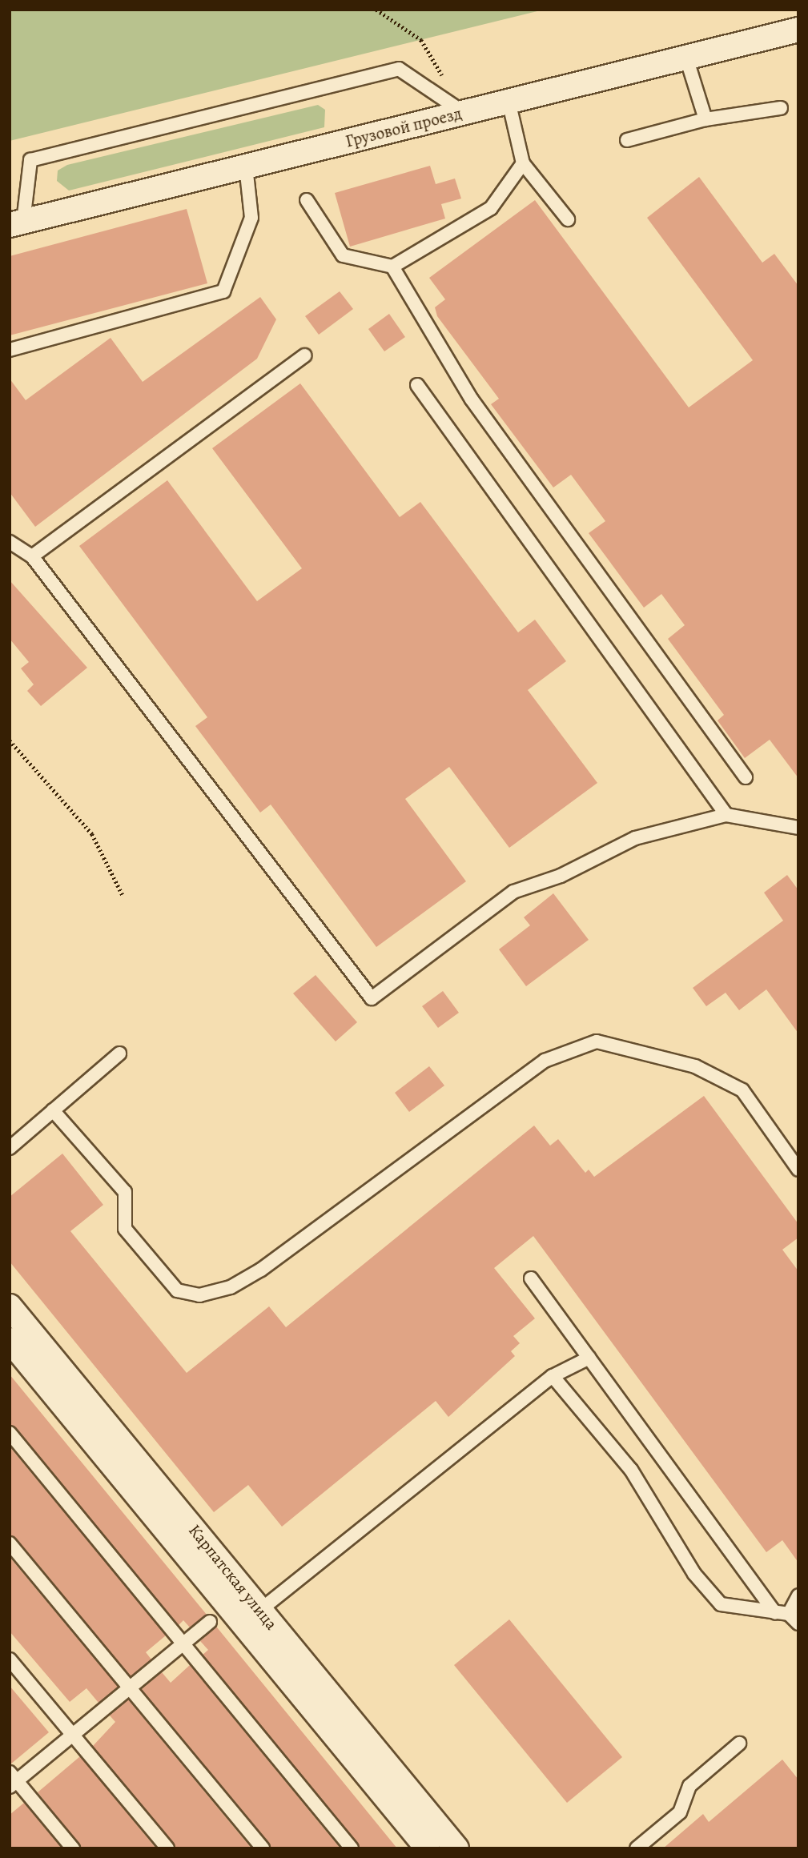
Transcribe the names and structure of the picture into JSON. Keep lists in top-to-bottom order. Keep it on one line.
{"streets":{"street":["Грузовой проезд","Карпатская улица"]}}
